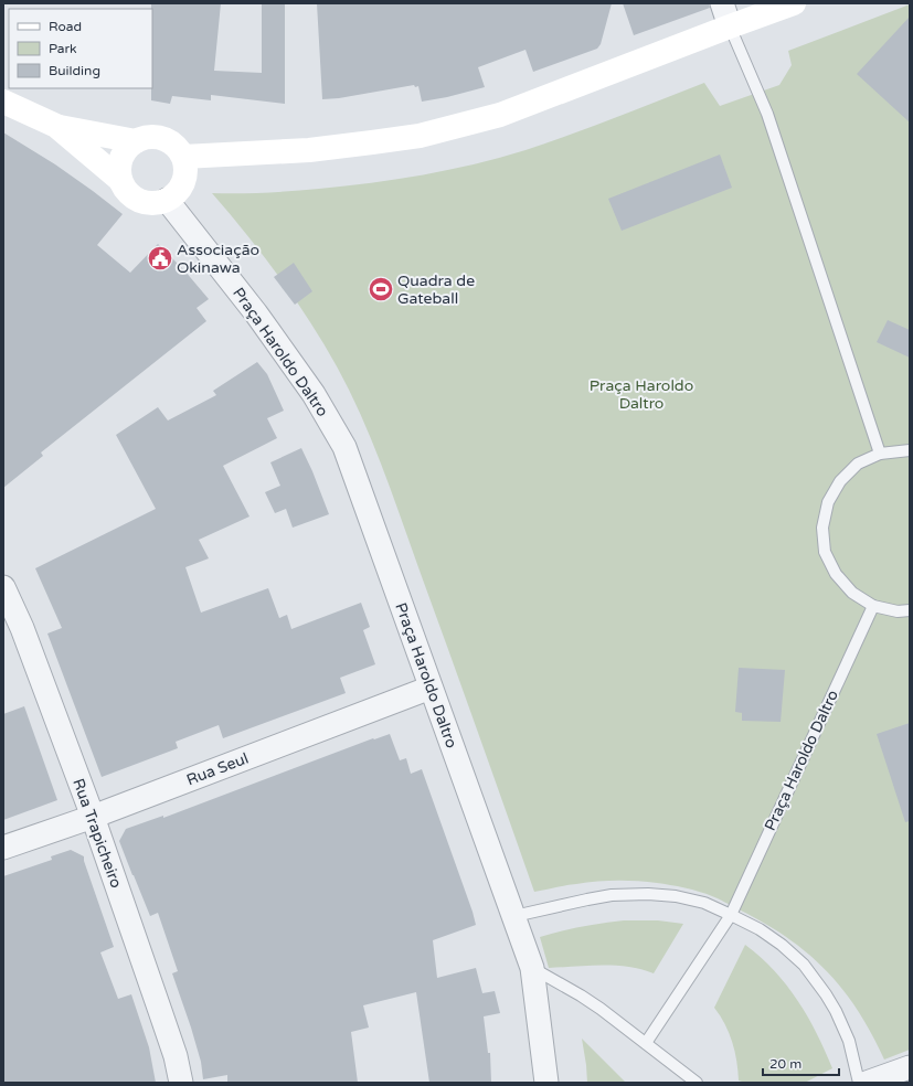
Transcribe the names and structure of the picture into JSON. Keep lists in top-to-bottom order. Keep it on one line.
{"streets":{"street":["Praça Haroldo Daltro","Rua Seul","Rua Trapicheiro"]},"crossings":[["Praça Haroldo Daltro","Rua Seul"],["Rua Seul","Rua Trapicheiro"]],"parks":["Praça Haroldo Daltro"],"places":{"public building":["Associação Okinawa"],"sports":["Quadra de Gateball"]},"legend":["Road","Park","Building"],"scale_bar":"20 m"}
